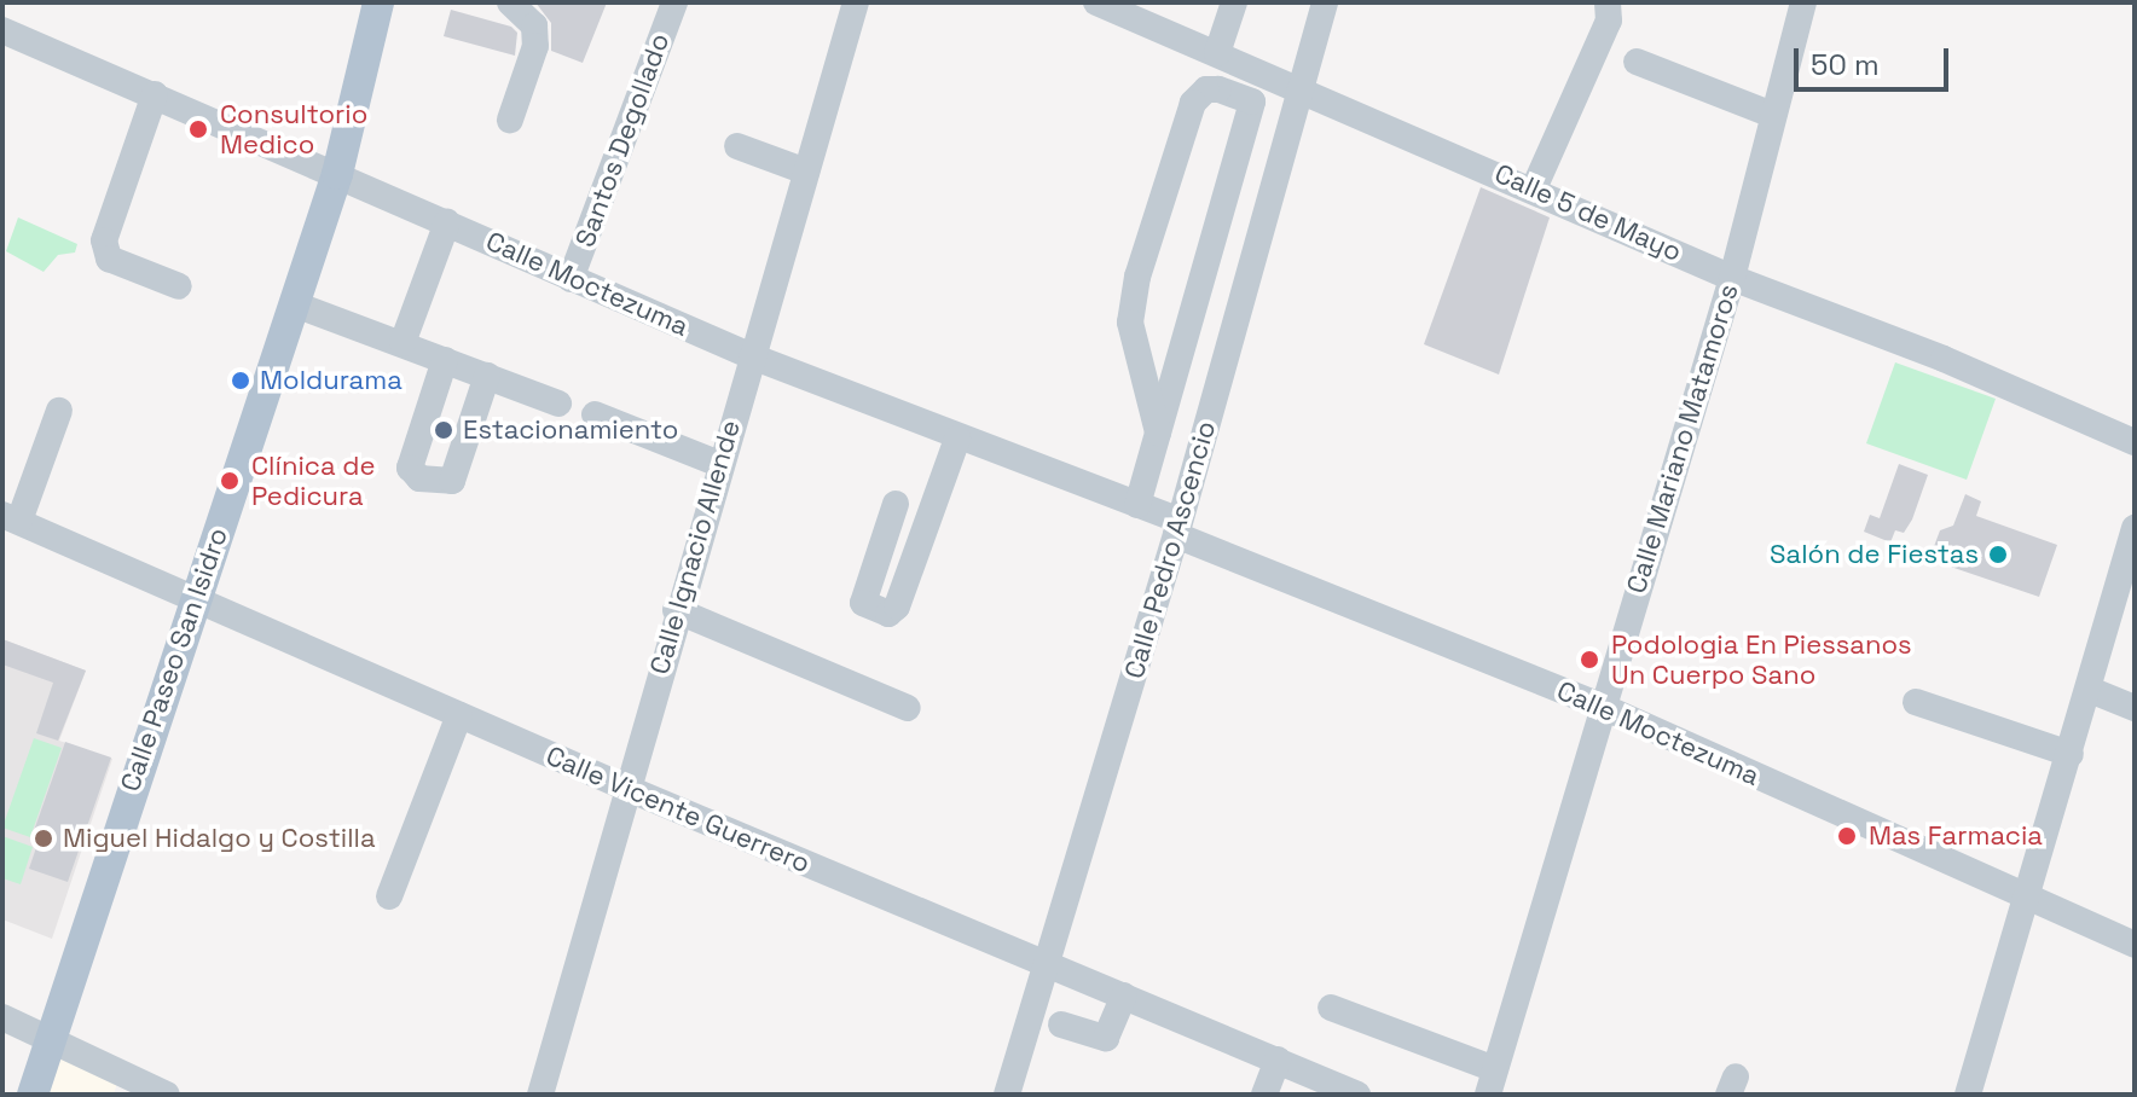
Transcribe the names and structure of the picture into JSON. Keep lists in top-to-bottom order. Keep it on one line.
{"streets":{"main road":["Calle Paseo San Isidro"],"street":["Santos Degollado","Calle 5 de Mayo","Calle Moctezuma","Calle Mariano Matamoros","Calle Ignacio Allende","Calle Pedro Ascencio","Calle Vicente Guerrero"]},"crossings":[["Santos Degollado","Calle Moctezuma"],["Calle 5 de Mayo","Calle Mariano Matamoros"],["Calle 5 de Mayo","Calle Pedro Ascencio"],["Calle Moctezuma","Calle Mariano Matamoros"],["Calle Moctezuma","Calle Ignacio Allende"],["Calle Moctezuma","Calle Pedro Ascencio"],["Calle Moctezuma","Calle Paseo San Isidro"],["Calle Ignacio Allende","Calle Vicente Guerrero"],["Calle Pedro Ascencio","Calle Vicente Guerrero"],["Calle Paseo San Isidro","Calle Vicente Guerrero"]],"places":["Consultorio Medico","Moldurama","Estacionamiento","Clínica de Pedicura","Salón de Fiestas","Podologia En Piessanos Un Cuerpo Sano","Mas Farmacia","Miguel Hidalgo y Costilla"],"scale_bar":"50 m"}
